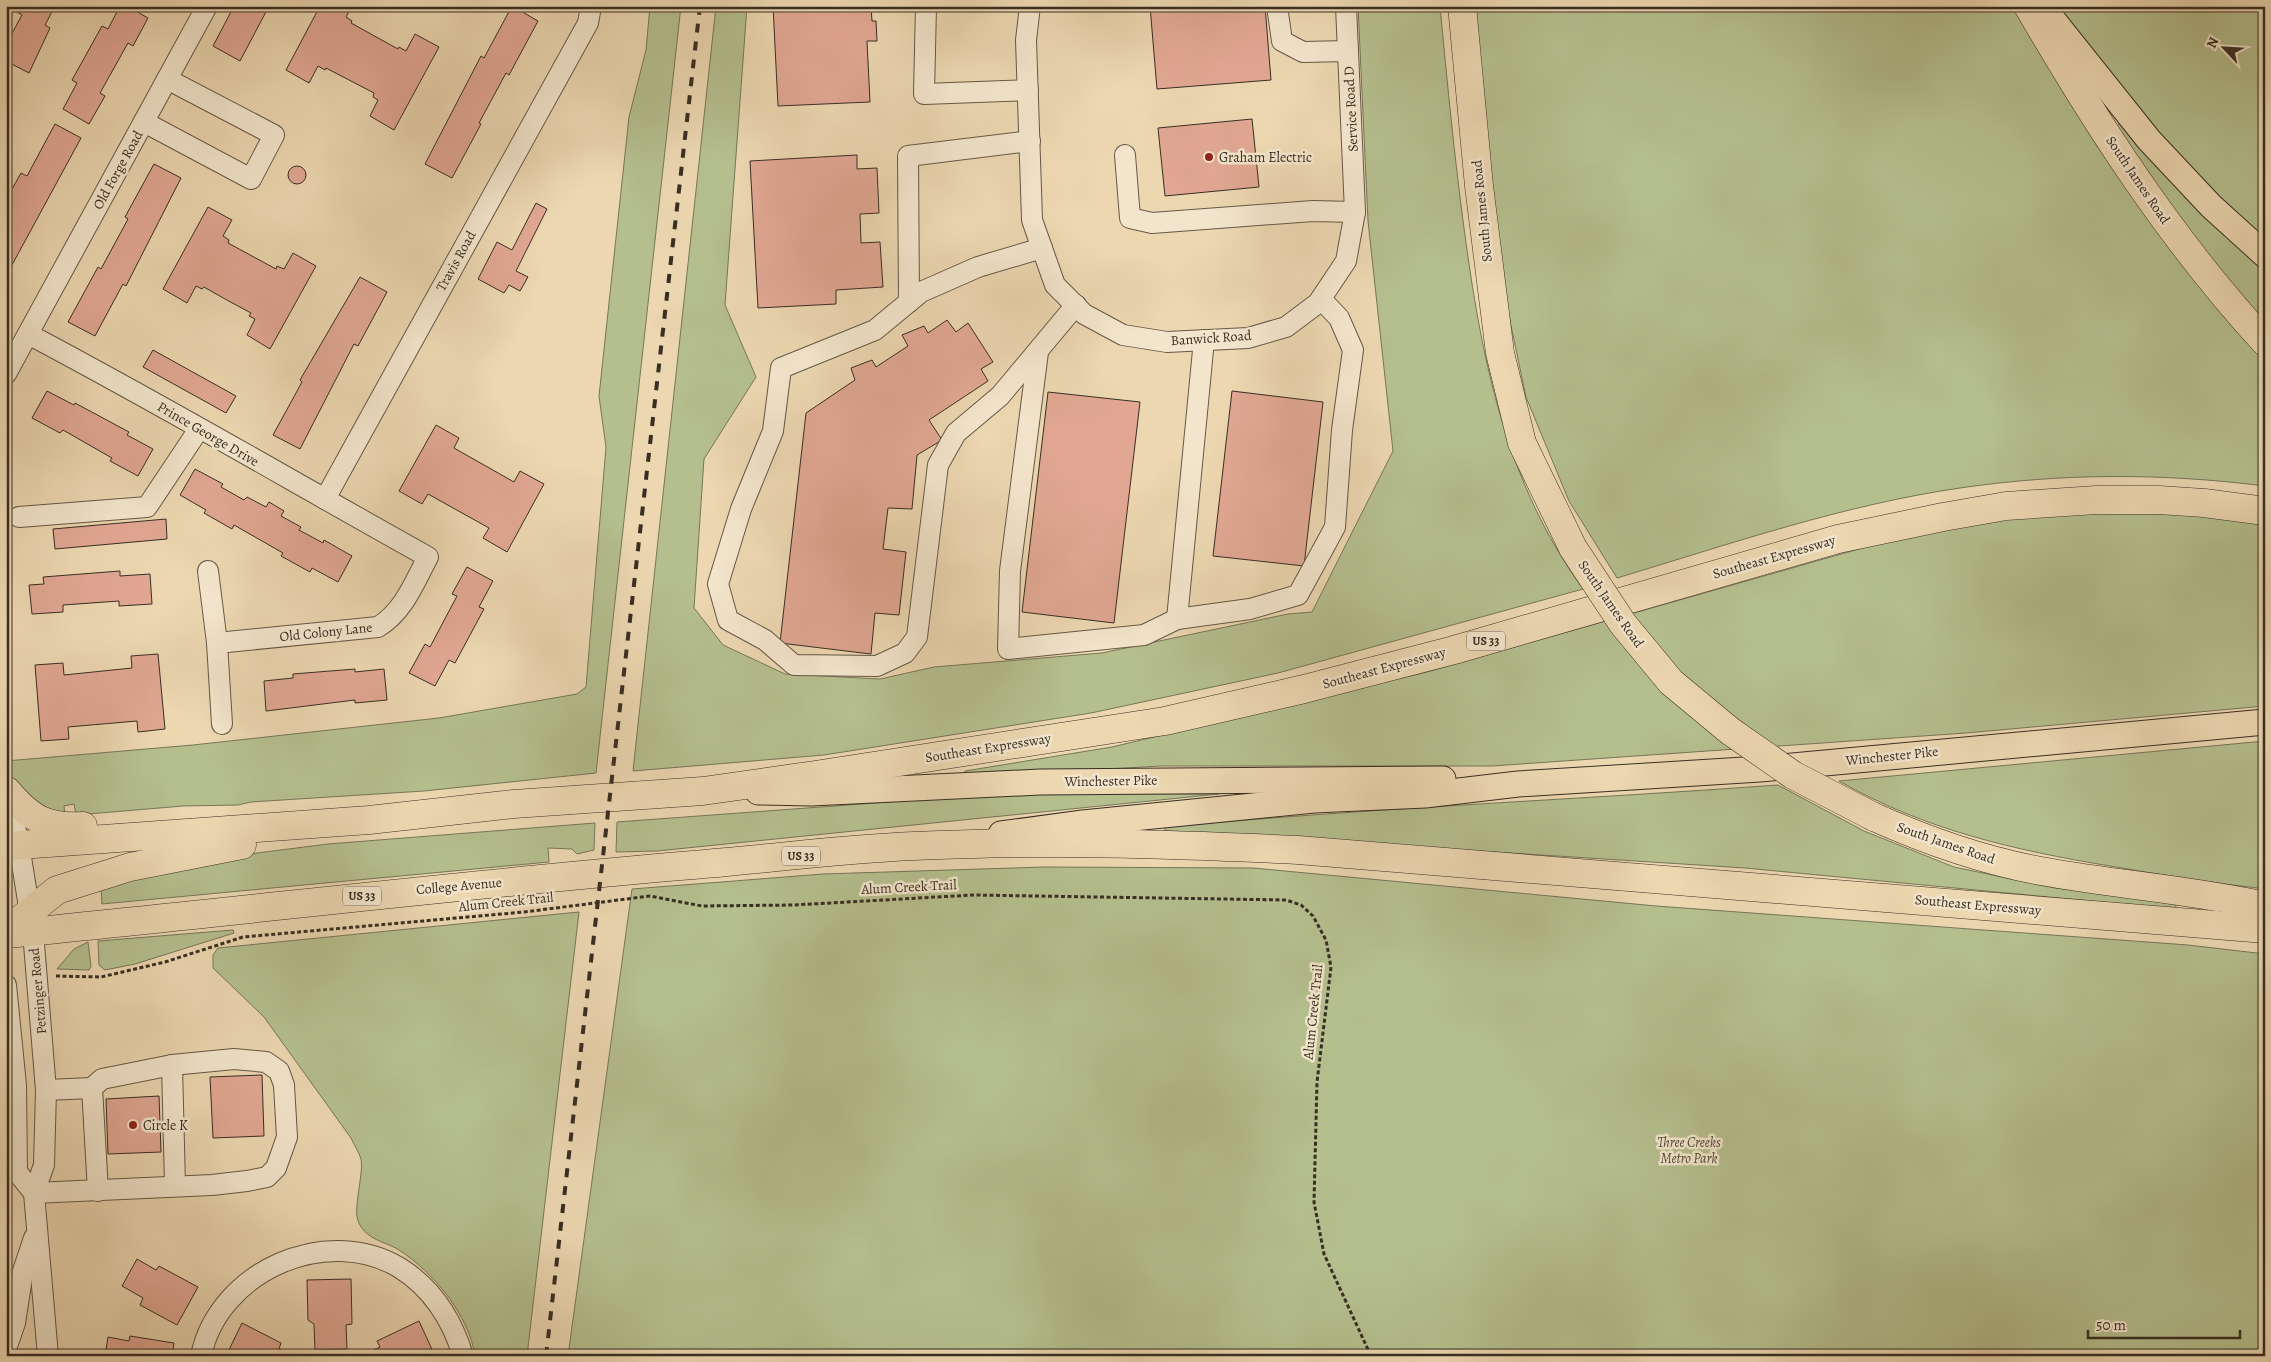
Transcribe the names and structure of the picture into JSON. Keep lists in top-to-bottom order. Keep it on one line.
{"streets":{"highway":["South James Road","Southeast Expressway","US 33","College Avenue"],"main road":["Winchester Pike"],"street":["Service Road D","Old Forge Road","Travis Road","Banwick Road","Prince George Drive","Old Colony Lane","Petzinger Road"],"path":["Alum Creek Trail"]},"crossings":[["Service Road D","Banwick Road"],["Old Forge Road","Prince George Drive"],["Travis Road","Prince George Drive"],["Prince George Drive","Old Colony Lane"],["Southeast Expressway","US 33"],["Southeast Expressway","Winchester Pike"],["Southeast Expressway","College Avenue"],["US 33","Winchester Pike"],["US 33","Petzinger Road"],["Winchester Pike","College Avenue"],["College Avenue","Petzinger Road"]],"parks":["Three Creeks Metro Park"],"places":["Graham Electric","Circle K"],"scale_bar":"50 m","north":"top left"}
